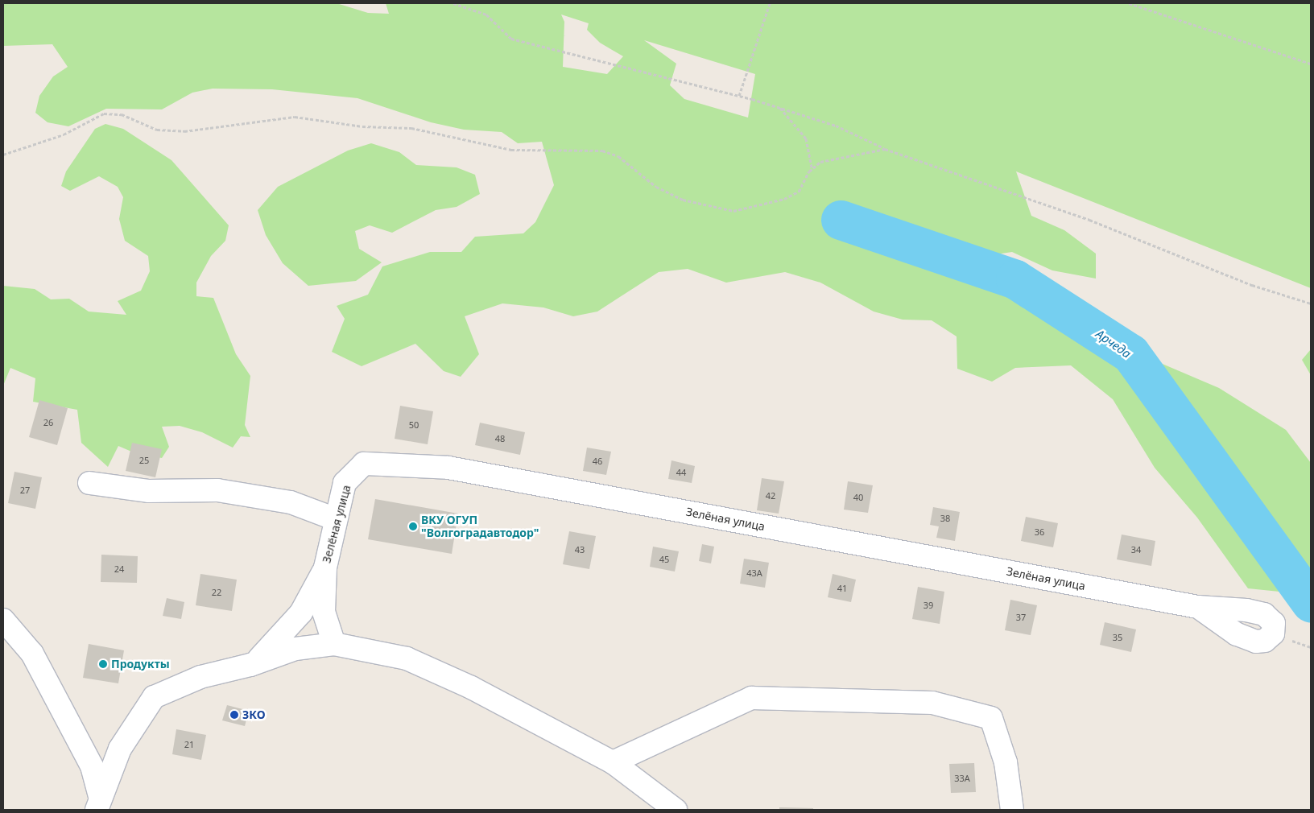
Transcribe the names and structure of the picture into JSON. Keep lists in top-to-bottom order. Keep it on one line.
{"streets":{"street":["Зелёная улица"]},"water":["Арчеда"],"places":["ВКУ ОГУП \"Волгоградавтодор\"","Продукты","ЗКО"],"house_numbers":["26","50","48","25","46","44","27","42","40","38","36","43","34","45","24","43А","41","22","39","37","35","21","33А"]}
